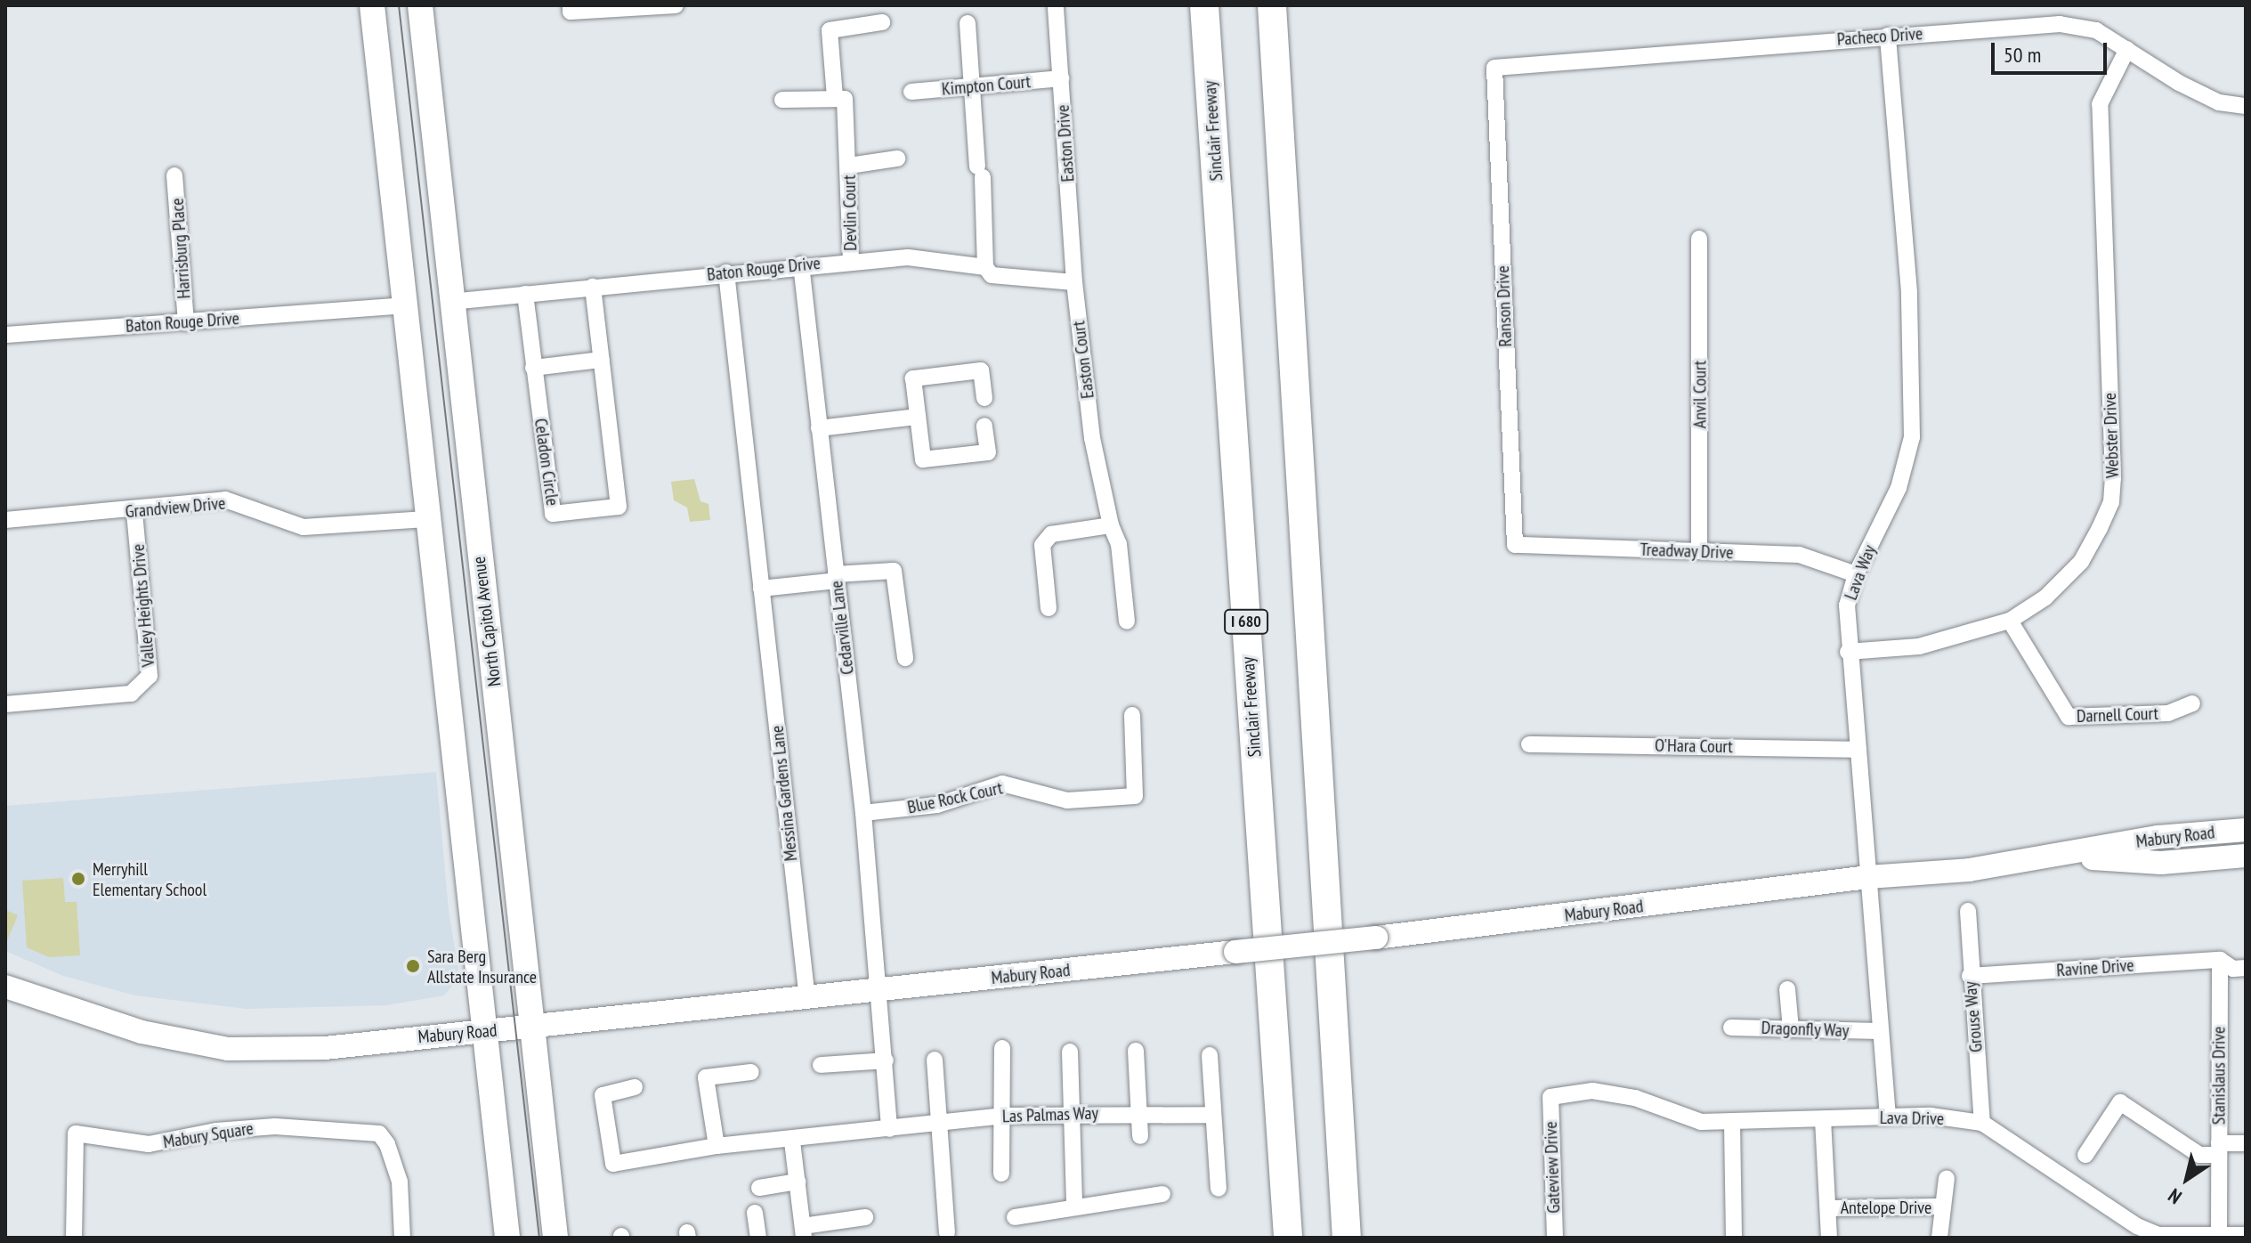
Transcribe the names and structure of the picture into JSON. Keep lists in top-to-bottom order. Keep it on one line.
{"streets":{"highway":["Sinclair Freeway","I 680"],"main road":["North Capitol Avenue","Mabury Road"],"street":["Pacheco Drive","Kimpton Court","Easton Drive","Devlin Court","Harrisburg Place","Baton Rouge Drive","Ranson Drive","Easton Court","Anvil Court","Webster Drive","Celadon Circle","Grandview Drive","Treadway Drive","Lava Way","Valley Heights Drive","Cedarville Lane","Darnell Court","O'Hara Court","Messina Gardens Lane","Blue Rock Court","Ravine Drive","Grouse Way","Dragonfly Way","Stanislaus Drive","Las Palmas Way","Lava Drive","Mabury Square","Gateview Drive","Antelope Drive"]},"crossings":[["Pacheco Drive","Ranson Drive"],["Pacheco Drive","Webster Drive"],["Pacheco Drive","Lava Way"],["Kimpton Court","Easton Drive"],["Easton Drive","Baton Rouge Drive"],["Easton Drive","Easton Court"],["Devlin Court","Baton Rouge Drive"],["Harrisburg Place","Baton Rouge Drive"],["Baton Rouge Drive","Easton Court"],["Baton Rouge Drive","Celadon Circle"],["Baton Rouge Drive","North Capitol Avenue"],["Baton Rouge Drive","Cedarville Lane"],["Baton Rouge Drive","Messina Gardens Lane"],["Ranson Drive","Treadway Drive"],["Anvil Court","Treadway Drive"],["Webster Drive","Lava Way"],["Webster Drive","Darnell Court"],["Grandview Drive","Valley Heights Drive"],["Treadway Drive","Lava Way"],["Lava Way","O'Hara Court"],["Lava Way","Mabury Road"],["Lava Way","Dragonfly Way"],["Lava Way","Lava Drive"],["North Capitol Avenue","Mabury Road"],["Cedarville Lane","Blue Rock Court"],["Cedarville Lane","Mabury Road"],["Messina Gardens Lane","Mabury Road"],["Ravine Drive","Grouse Way"],["Ravine Drive","Stanislaus Drive"],["Grouse Way","Lava Drive"],["Stanislaus Drive","Lava Drive"],["Lava Drive","Gateview Drive"]],"places":["Merryhill Elementary School","Sara Berg Allstate Insurance"],"scale_bar":"50 m","north":"bottom left"}
